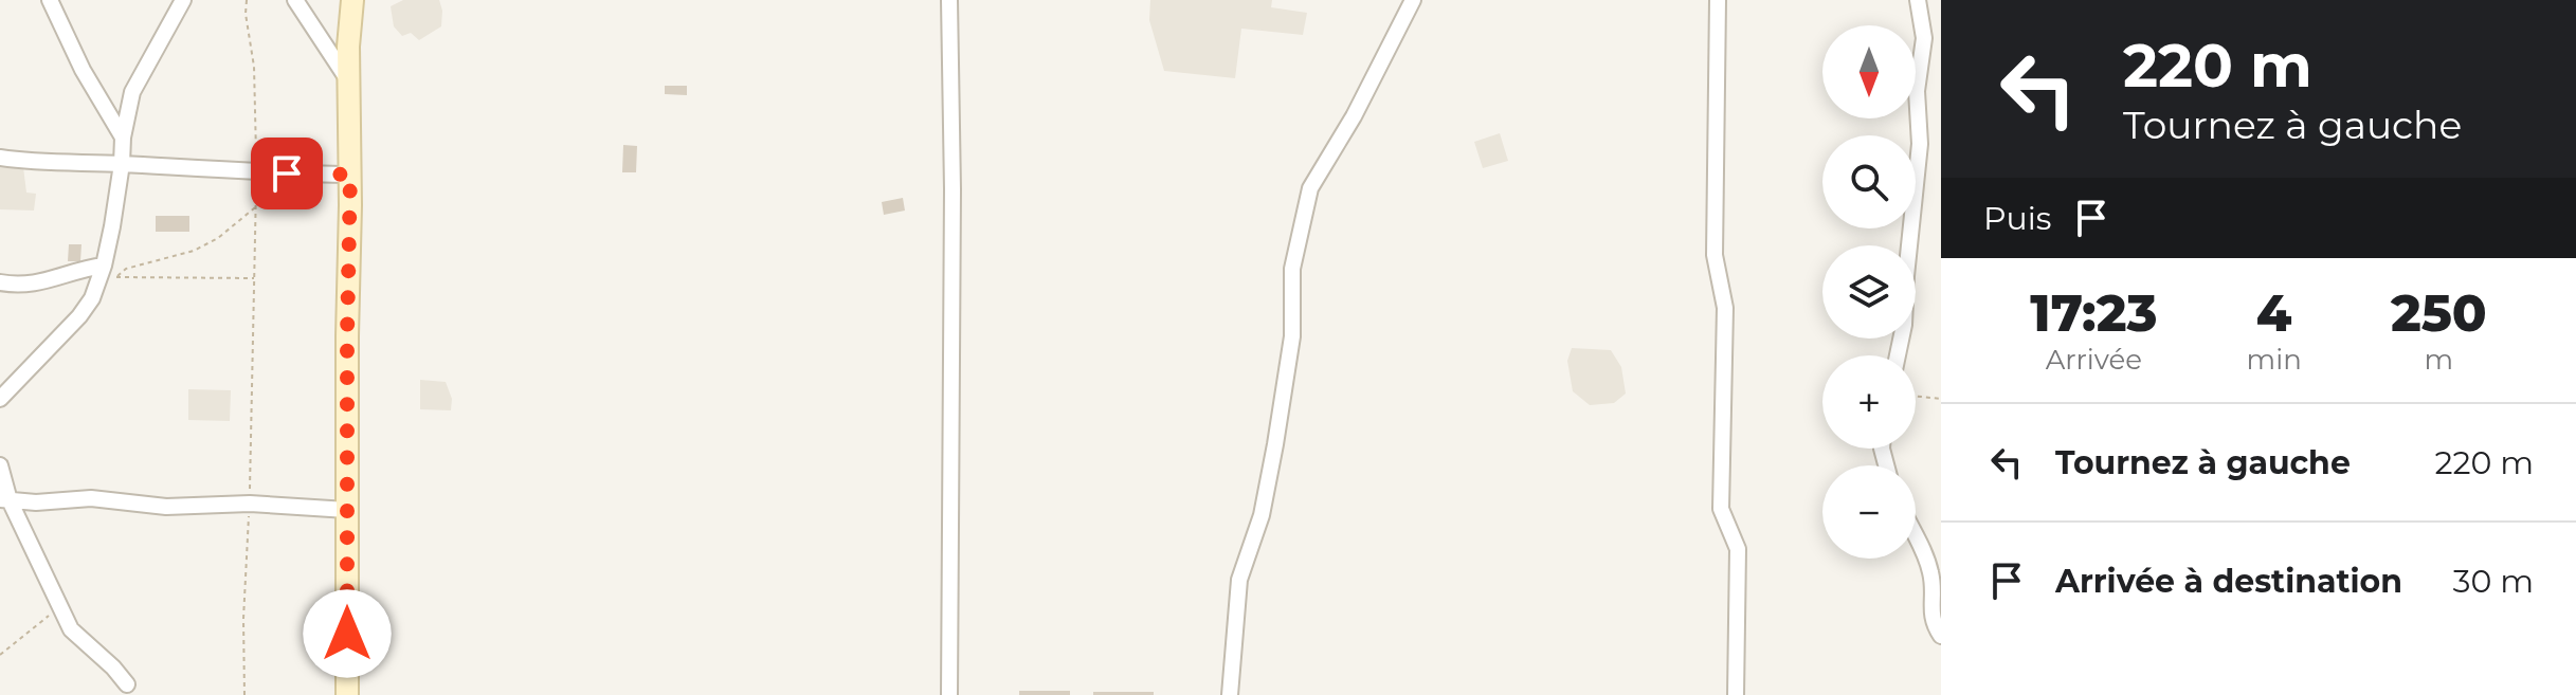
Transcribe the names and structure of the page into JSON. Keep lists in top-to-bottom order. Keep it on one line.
{"north":"bottom","page":{"turn":["220 m","Tournez à gauche"],"map_buttons":["+","−"],"then":"Puis","eta":["17:23","Arrivée","4","min","250","m"],"list":[{"name":"Tournez à gauche","value":"220 m"},{"name":"Arrivée à destination","value":"30 m"}]}}
